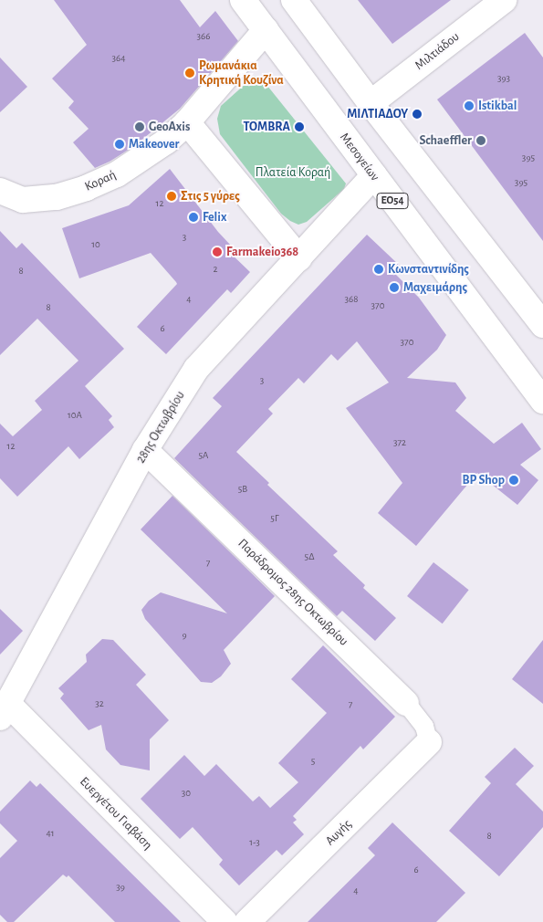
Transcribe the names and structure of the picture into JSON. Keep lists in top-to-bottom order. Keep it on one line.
{"streets":{"street":["Μιλτιάδου","Μεσογείων","Κοραή","ΕΟ54","28ης Οκτωβρίου","Παράδρομος 28ης Οκτωβρίου","Ευεργέτου Γιαβάση","Αυγής"]},"crossings":[["Μεσογείων","Κοραή"],["Μεσογείων","28ης Οκτωβρίου"],["28ης Οκτωβρίου","Παράδρομος 28ης Οκτωβρίου"],["28ης Οκτωβρίου","Ευεργέτου Γιαβάση"],["Παράδρομος 28ης Οκτωβρίου","Αυγής"]],"parks":["Πλατεία Κοραή"],"places":["Ρωμανάκια Κρητική Κουζίνα","Istikbal","ΜΙΛΤΙΑΔΟΥ","GeoAxis","TOMBRA","Schaeffler","Makeover","Στις 5 γύρες","Felix","Farmakeio368","Κωνσταντινίδης","Μαχειμάρης","BP Shop"],"house_numbers":["366","364","393","395","395","12","3","10","2","8","4","368","370","8","6","370","3","10Α","372","12","5Α","5Β","5Γ","5Δ","7","9","32","7","5","30","41","8","1-3","6","39","4"]}
